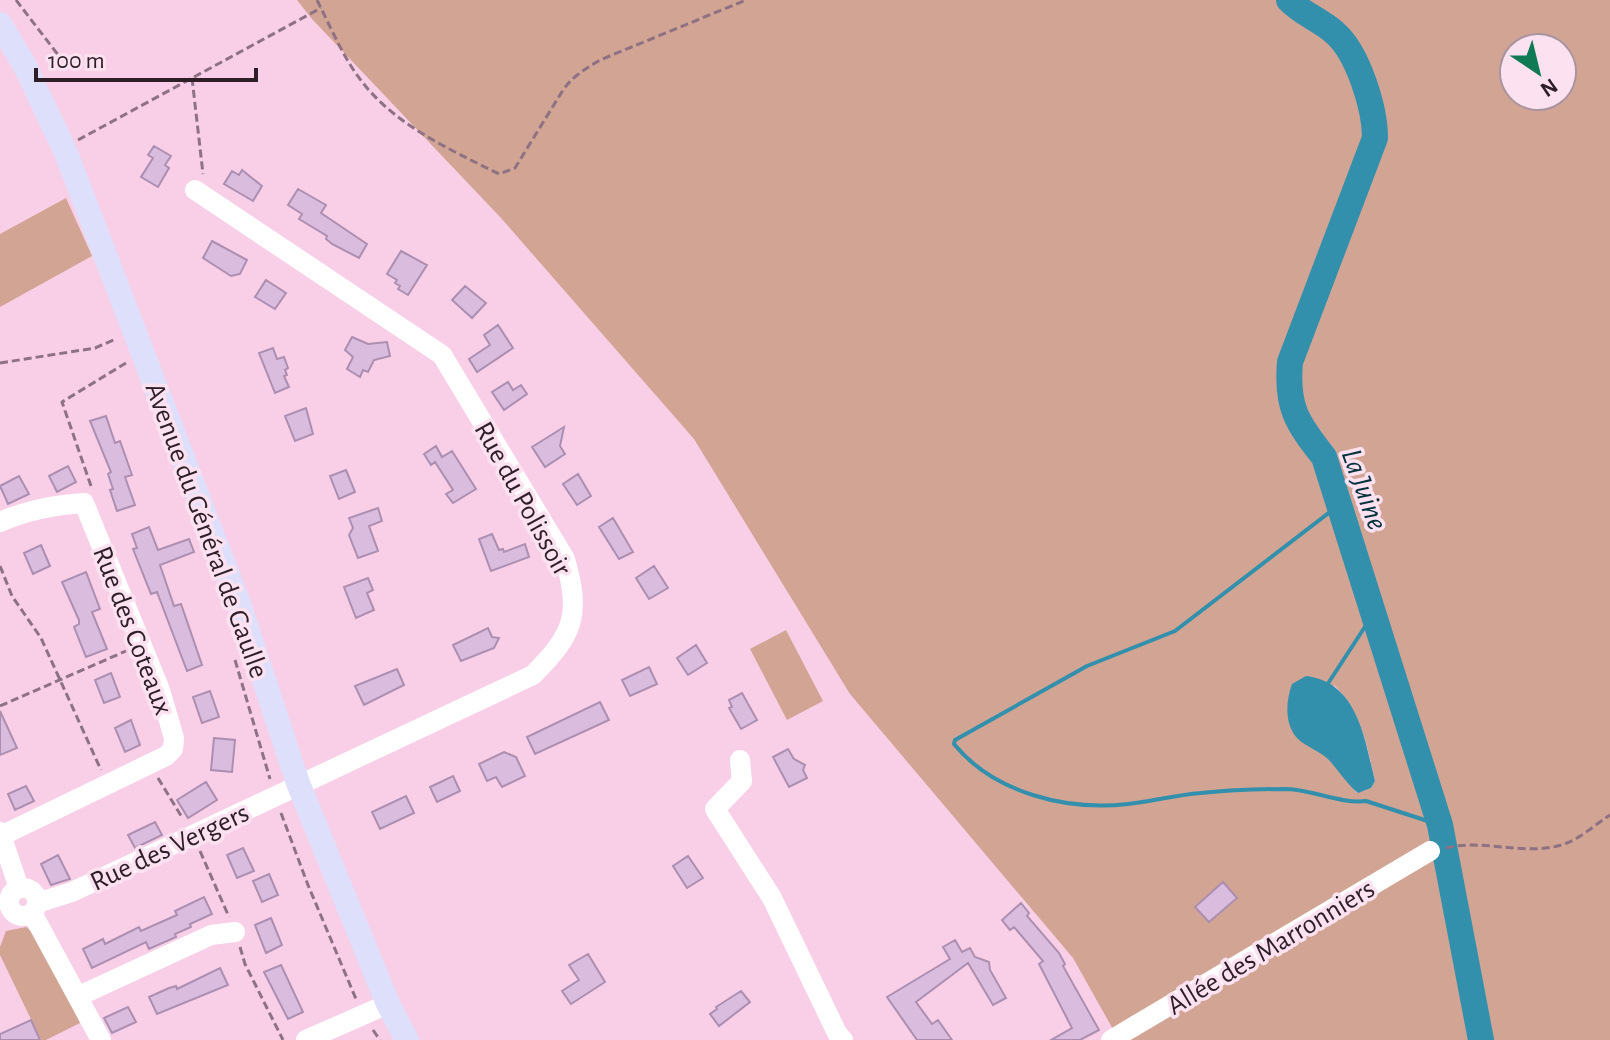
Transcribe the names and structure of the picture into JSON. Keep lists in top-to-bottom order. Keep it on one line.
{"streets":{"main road":["Avenue du Général de Gaulle"],"street":["Rue du Polissoir","Rue des Coteaux","Rue des Vergers","Allée des Marronniers"]},"crossings":[["Rue du Polissoir","Avenue du Général de Gaulle"],["Rue du Polissoir","Rue des Vergers"],["Avenue du Général de Gaulle","Rue des Vergers"]],"water":["La Juine"],"scale_bar":"100 m","north":"bottom right"}
